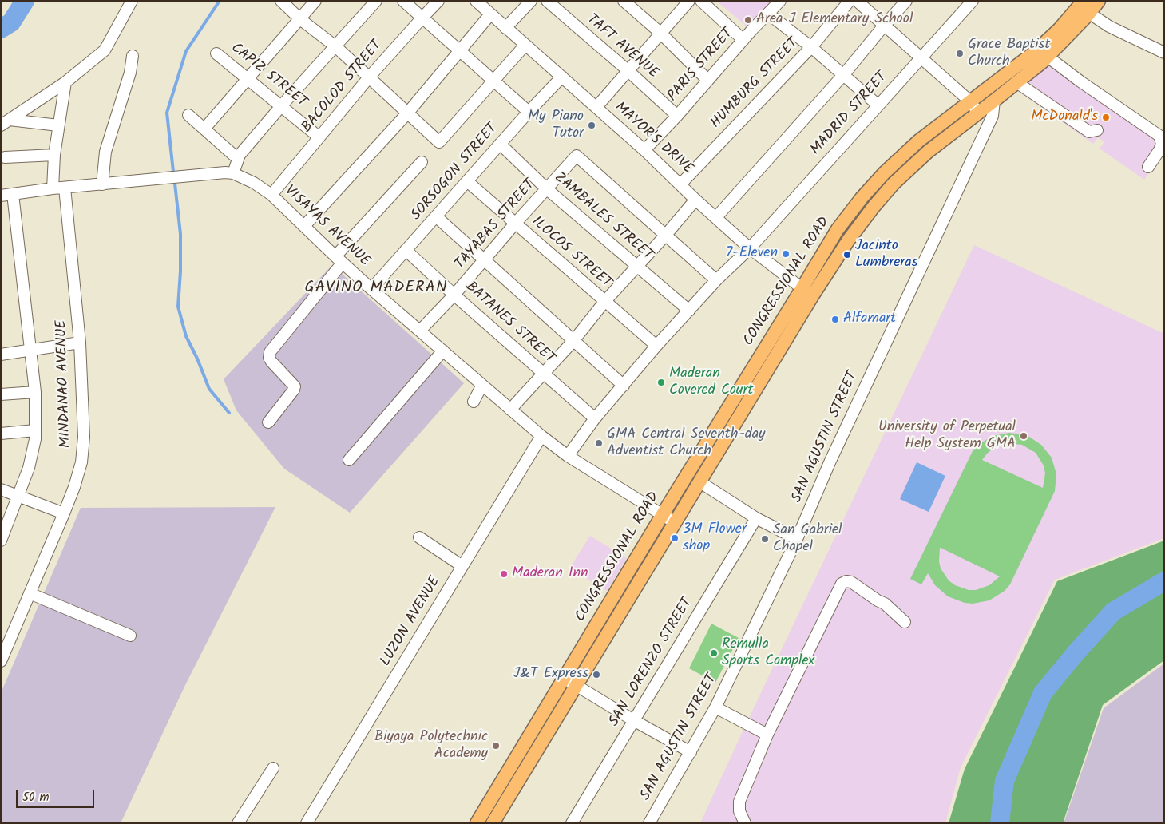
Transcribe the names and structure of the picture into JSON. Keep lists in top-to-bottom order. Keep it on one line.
{"streets":{"main road":["CONGRESSIONAL ROAD"],"street":["TAFT AVENUE","PARIS STREET","CAPIZ STREET","HUMBURG STREET","BACOLOD STREET","MADRID STREET","MAYOR'S DRIVE","SORSOGON STREET","ZAMBALES STREET","TAYABAS STREET","VISAYAS AVENUE","ILOCOS STREET","BATANES STREET","MINDANAO AVENUE","SAN AGUSTIN STREET","LUZON AVENUE","SAN LORENZO STREET"]},"crossings":[["TAFT AVENUE","PARIS STREET"],["PARIS STREET","MAYOR'S DRIVE"],["CAPIZ STREET","BACOLOD STREET"],["HUMBURG STREET","MAYOR'S DRIVE"],["BACOLOD STREET","VISAYAS AVENUE"],["MADRID STREET","MAYOR'S DRIVE"],["MAYOR'S DRIVE","SORSOGON STREET"],["MAYOR'S DRIVE","CONGRESSIONAL ROAD"],["SORSOGON STREET","ZAMBALES STREET"],["SORSOGON STREET","VISAYAS AVENUE"],["SORSOGON STREET","ILOCOS STREET"],["SORSOGON STREET","BATANES STREET"],["ZAMBALES STREET","TAYABAS STREET"],["TAYABAS STREET","VISAYAS AVENUE"],["TAYABAS STREET","ILOCOS STREET"],["TAYABAS STREET","BATANES STREET"],["VISAYAS AVENUE","CONGRESSIONAL ROAD"],["VISAYAS AVENUE","MINDANAO AVENUE"],["VISAYAS AVENUE","LUZON AVENUE"],["CONGRESSIONAL ROAD","SAN AGUSTIN STREET"]],"districts":["GAVINO MADERAN"],"places":["Area J Elementary School","Grace Baptist Church","McDonald's","My Piano Tutor","7-Eleven","Jacinto Lumbreras","Alfamart","Maderan Covered Court","University of Perpetual Help System GMA","GMA Central Seventh-day Adventist Church","3M Flower shop","San Gabriel Chapel","Maderan Inn","Remulla Sports Complex","J&T Express","Biyaya Polytechnic Academy"],"scale_bar":"50 m"}
